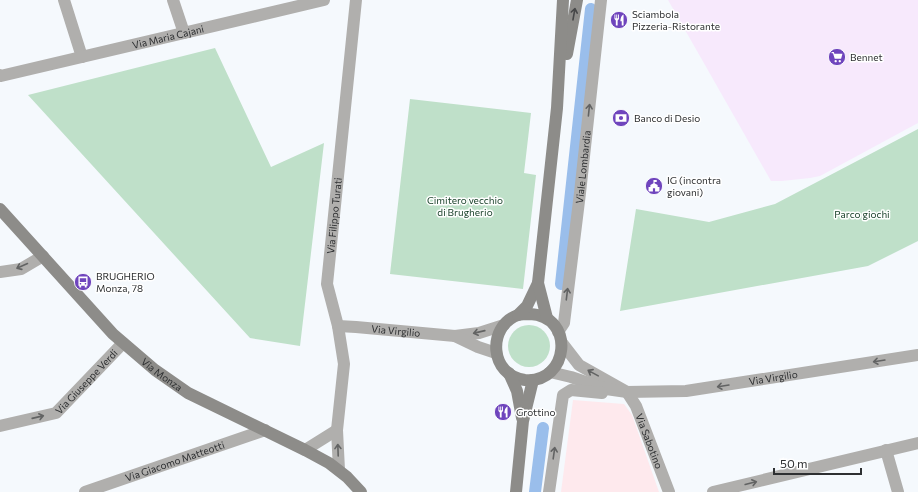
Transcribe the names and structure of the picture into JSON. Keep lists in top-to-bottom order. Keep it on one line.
{"streets":{"main road":["Via Monza"],"street":["Via Maria Cajani","Viale Lombardia","Via Filippo Turati","Via Virgilio","Via Giuseppe Verdi","Via Sabotino","Via Giacomo Matteotti"]},"crossings":[["Viale Lombardia","Via Virgilio"],["Via Filippo Turati","Via Virgilio"],["Via Filippo Turati","Via Monza"],["Via Virgilio","Via Sabotino"],["Via Monza","Via Giuseppe Verdi"],["Via Monza","Via Giacomo Matteotti"]],"one_way":["Viale Lombardia","Via Giuseppe Verdi"],"parks":["Cimitero vecchio di Brugherio","Parco giochi"],"places":{"restaurant":["Sciambola Pizzeria-Ristorante","Grottino"],"supermarket":["Bennet"],"bank":["Banco di Desio"],"public building":["IG (incontra giovani)"],"bus stop":["BRUGHERIO Monza, 78"]},"scale_bar":"50 m"}
